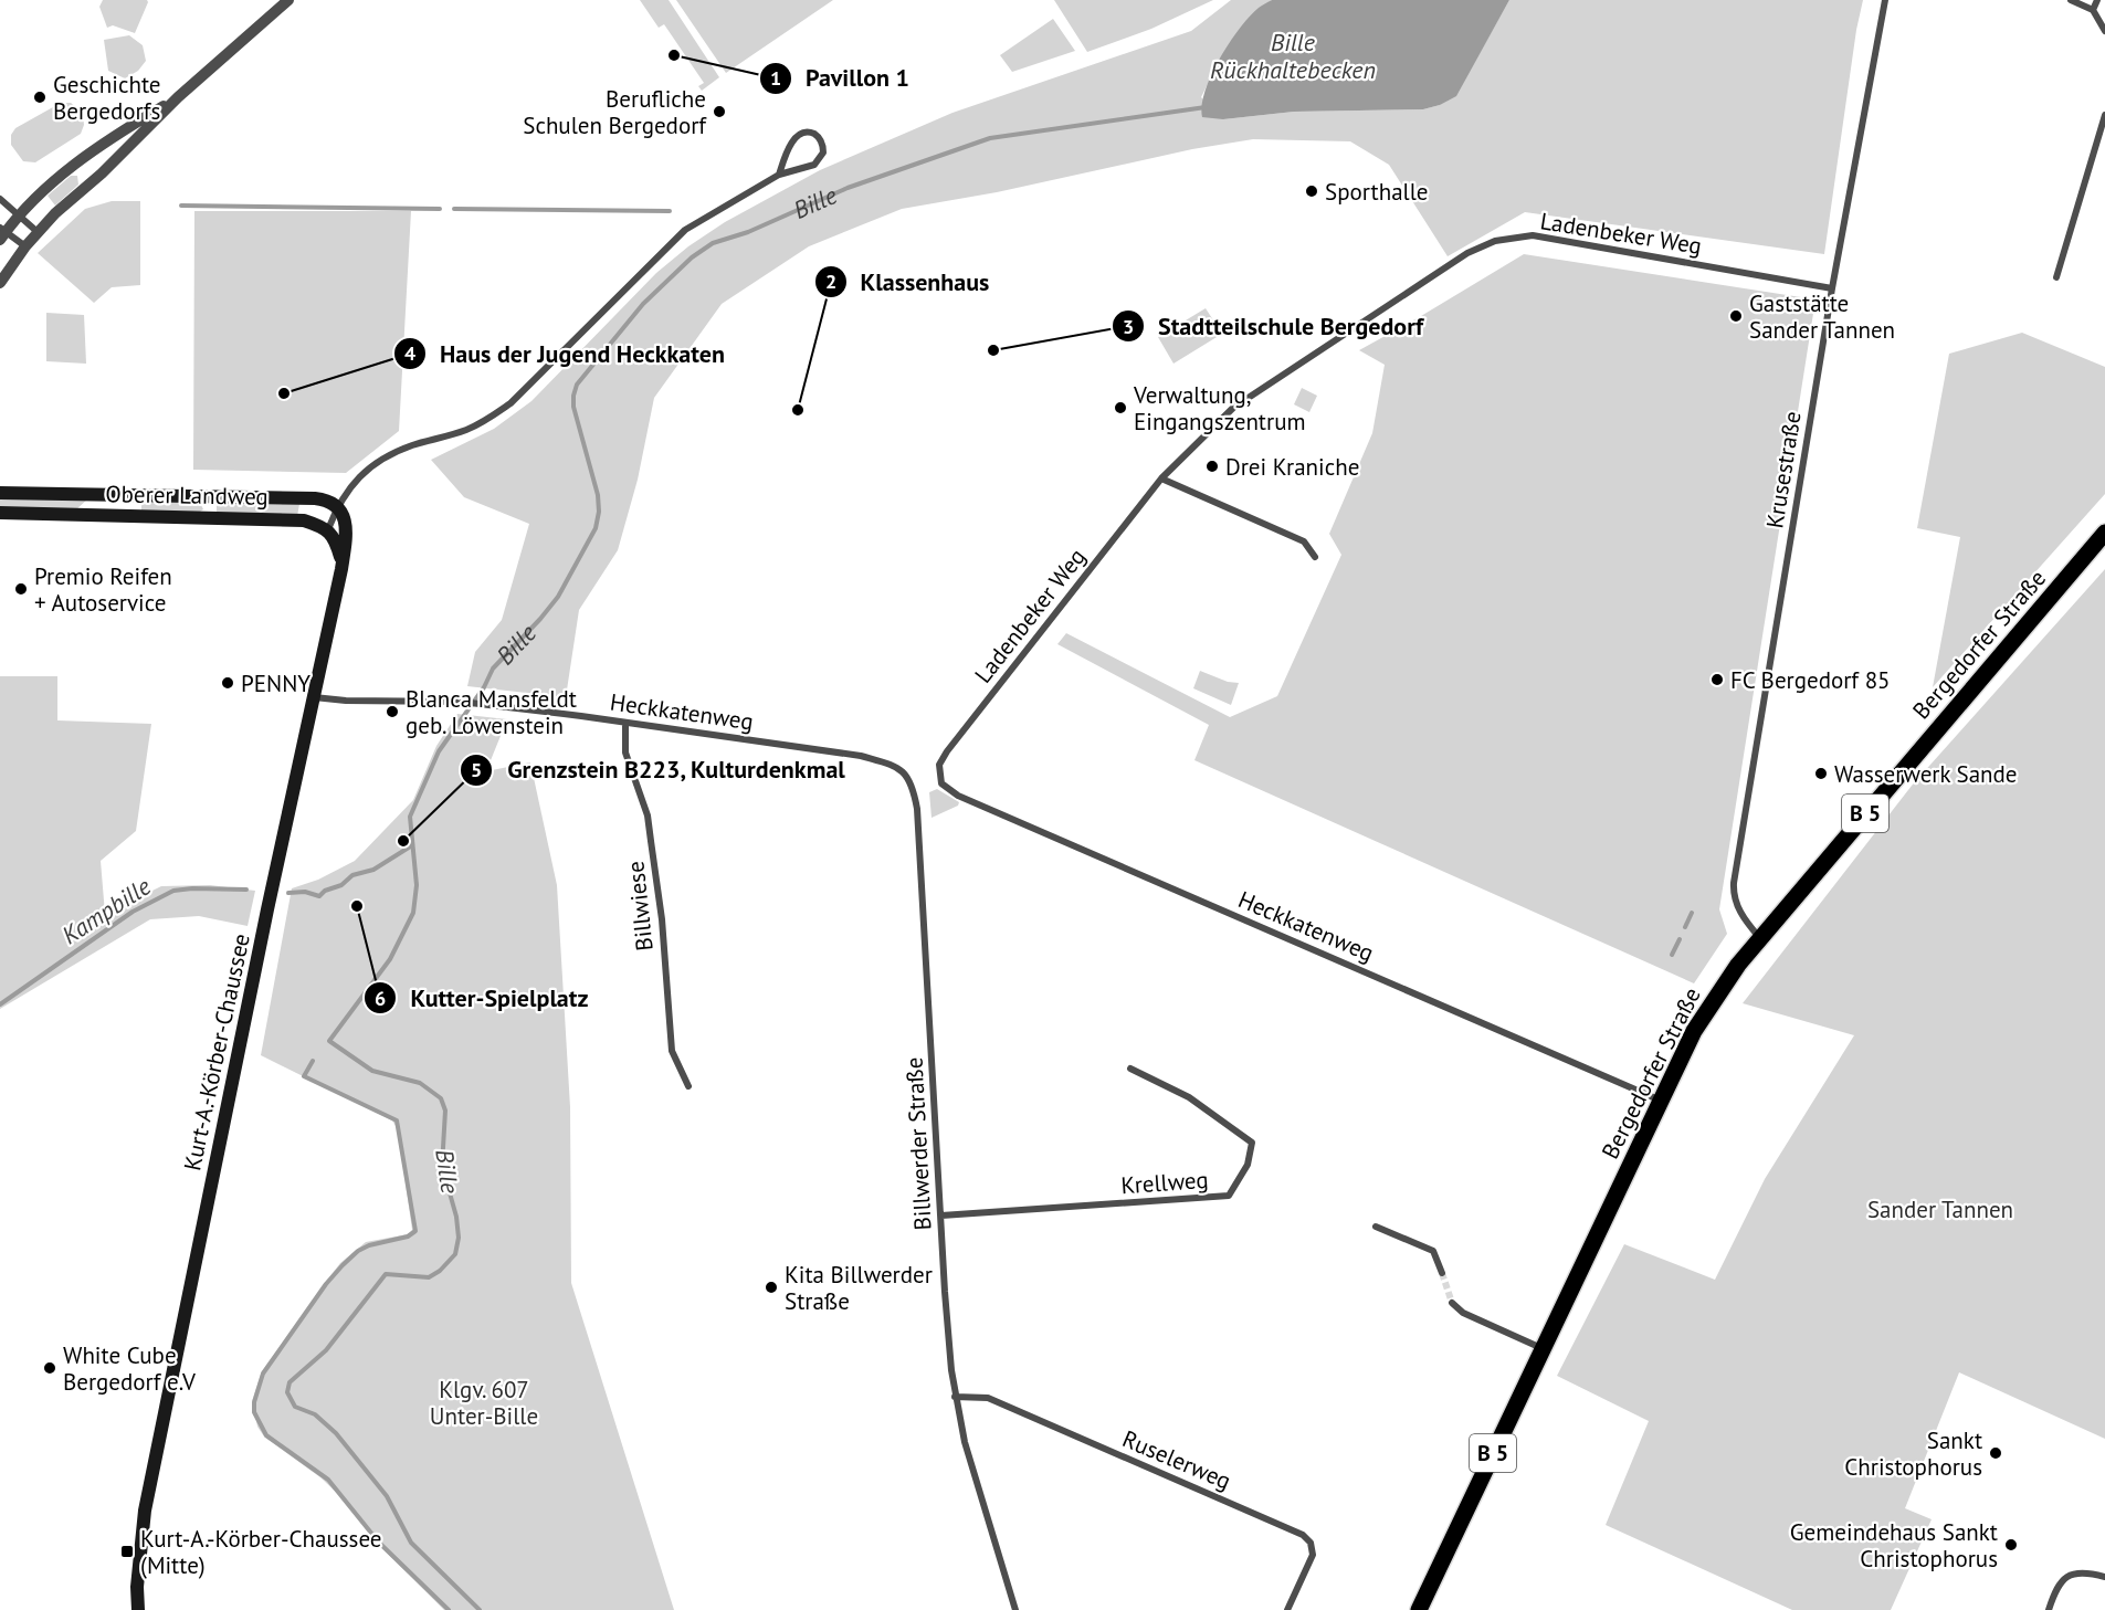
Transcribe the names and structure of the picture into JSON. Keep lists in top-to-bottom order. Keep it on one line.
{"streets":{"main road":["Oberer Landweg","Bergedorfer Straße","B 5","Kurt-A.-Körber-Chaussee"],"street":["Ladenbeker Weg","Krusestraße","Heckkatenweg","Billwiese","Billwerder Straße","Krellweg","Ruselerweg"]},"crossings":[["Ladenbeker Weg","Krusestraße"],["Ladenbeker Weg","Heckkatenweg"],["Krusestraße","Bergedorfer Straße"],["Oberer Landweg","Kurt-A.-Körber-Chaussee"],["Bergedorfer Straße","Heckkatenweg"],["Heckkatenweg","Billwiese"],["Heckkatenweg","Kurt-A.-Körber-Chaussee"],["Heckkatenweg","Billwerder Straße"],["Billwerder Straße","Krellweg"],["Billwerder Straße","Ruselerweg"]],"water":["Bille Rückhaltebecken","Bille","Kampbille"],"parks":["Sander Tannen","Klgv. 607 Unter-Bille"],"places":{"other":["Pavillon 1","Geschichte Bergedorfs","Berufliche Schulen Bergedorf","Sporthalle","Gaststätte Sander Tannen","Stadtteilschule Bergedorf","Haus der Jugend Heckkaten","Verwaltung, Eingangszentrum","Klassenhaus","Drei Kraniche","Premio Reifen + Autoservice","FC Bergedorf 85","PENNY","Blanca Mansfeldt geb. Löwenstein","Wasserwerk Sande","Grenzstein B223, Kulturdenkmal","Kutter-Spielplatz","Kita Billwerder Straße","White Cube Bergedorf e.V","Sankt Christophorus","Gemeindehaus Sankt Christophorus"],"transit":["Kurt-A.-Körber-Chaussee (Mitte)"]}}
